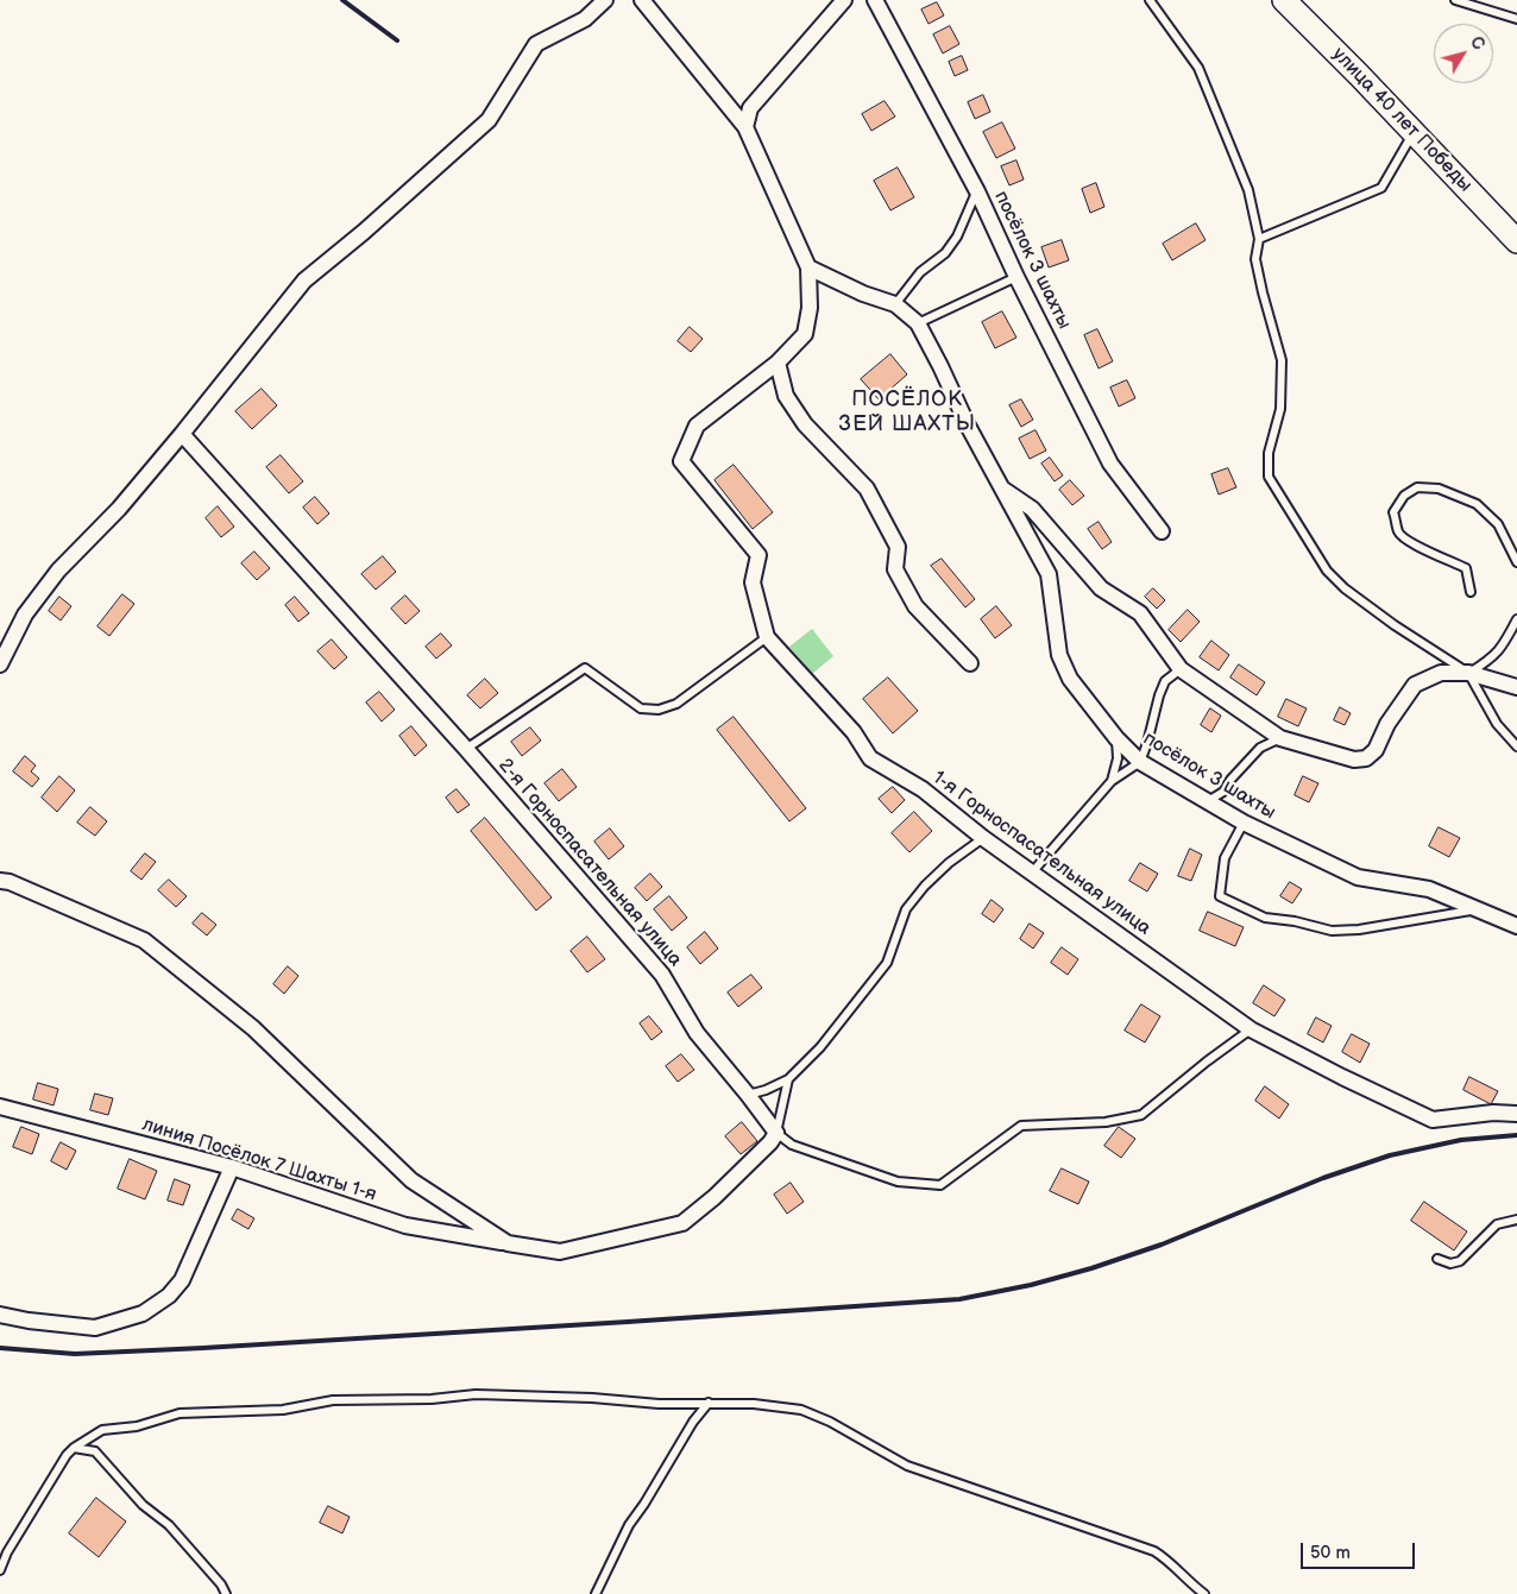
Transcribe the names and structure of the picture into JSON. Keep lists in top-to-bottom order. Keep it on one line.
{"streets":{"main road":["улица 40 лет Победы"],"street":["посёлок 3 шахты","1-я Горноспасательная улица","2-я Горноспасательная улица","линия Посёлок 7 Шахты 1-я"]},"districts":["ПОСЁЛОК 3ЕЙ ШАХТЫ"],"scale_bar":"50 m","north":"top right"}
